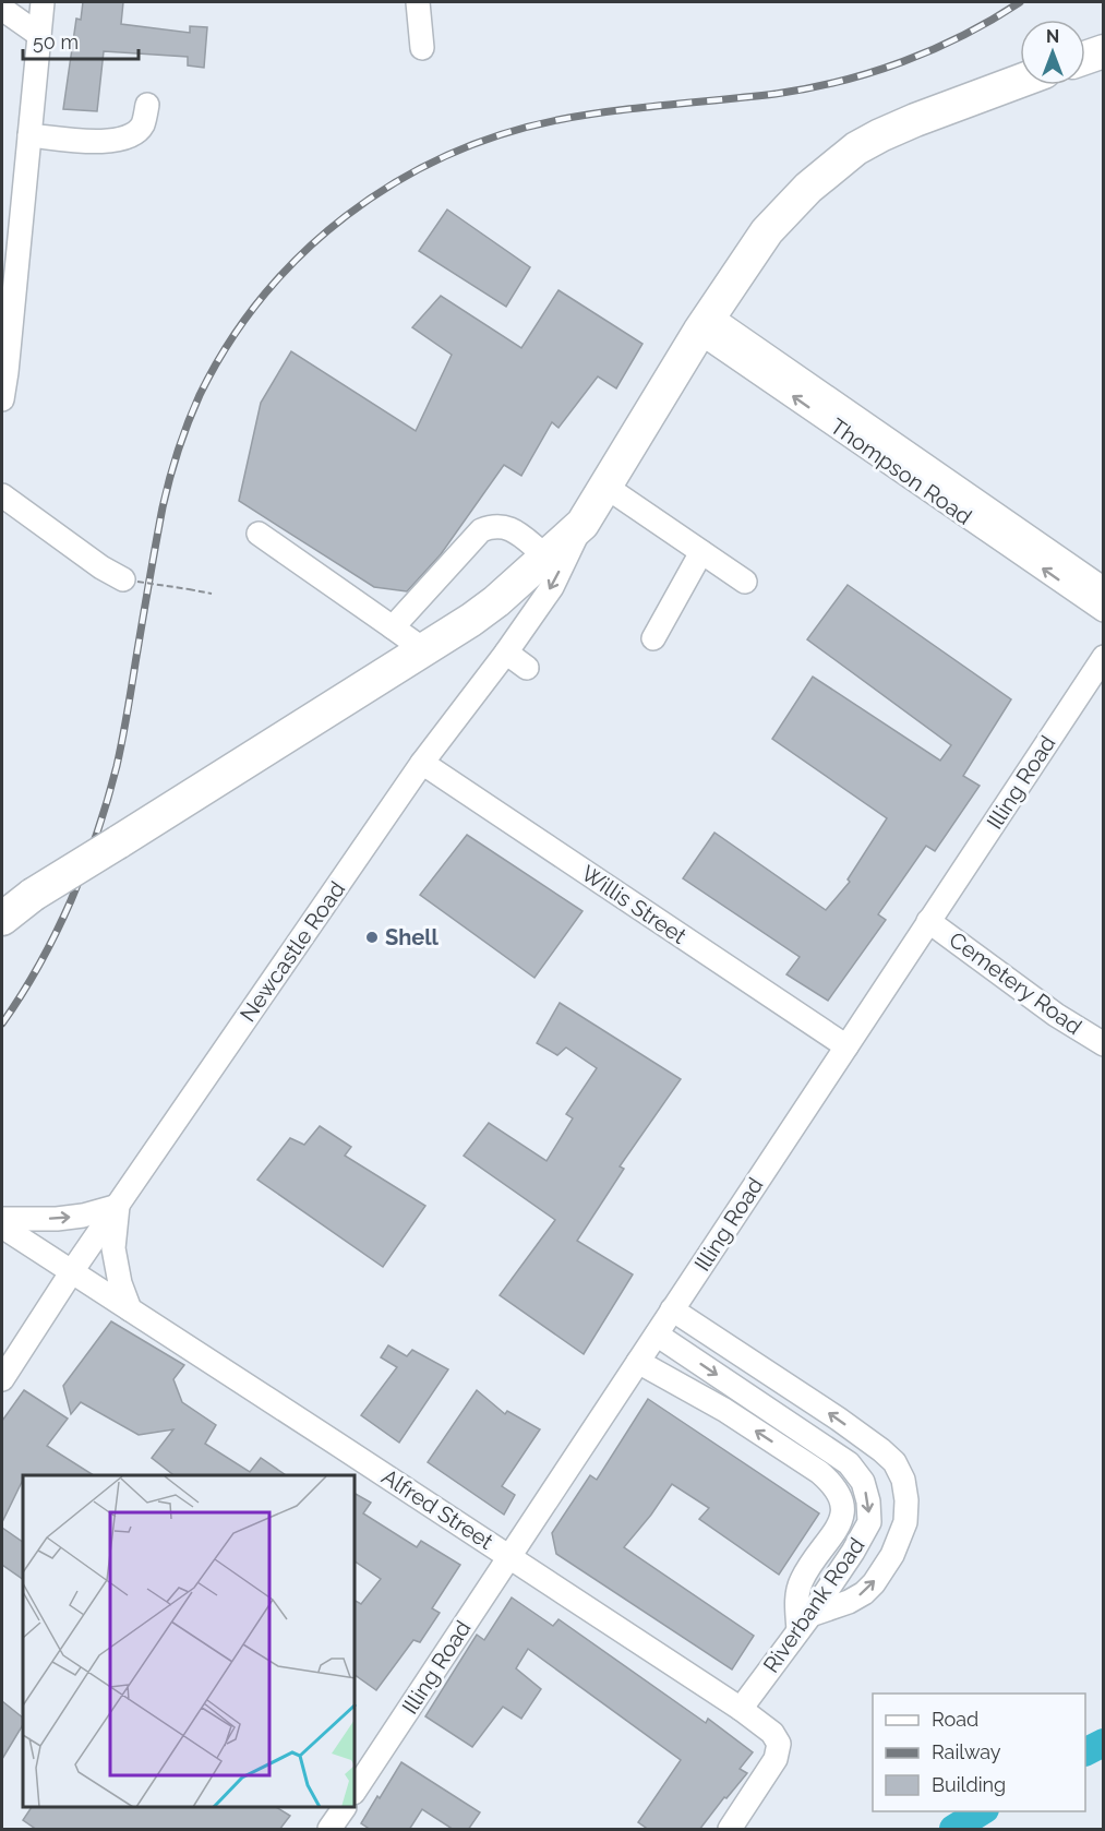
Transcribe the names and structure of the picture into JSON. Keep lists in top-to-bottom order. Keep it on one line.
{"streets":{"street":["Thompson Road","Illing Road","Willis Street","Newcastle Road","Cemetery Road","Alfred Street","Riverbank Road"]},"crossings":[["Illing Road","Willis Street"],["Illing Road","Cemetery Road"],["Illing Road","Alfred Street"],["Illing Road","Riverbank Road"],["Willis Street","Newcastle Road"],["Newcastle Road","Alfred Street"],["Alfred Street","Riverbank Road"]],"places":["Shell"],"legend":["Road","Railway","Building"],"scale_bar":"50 m","north":"top"}
